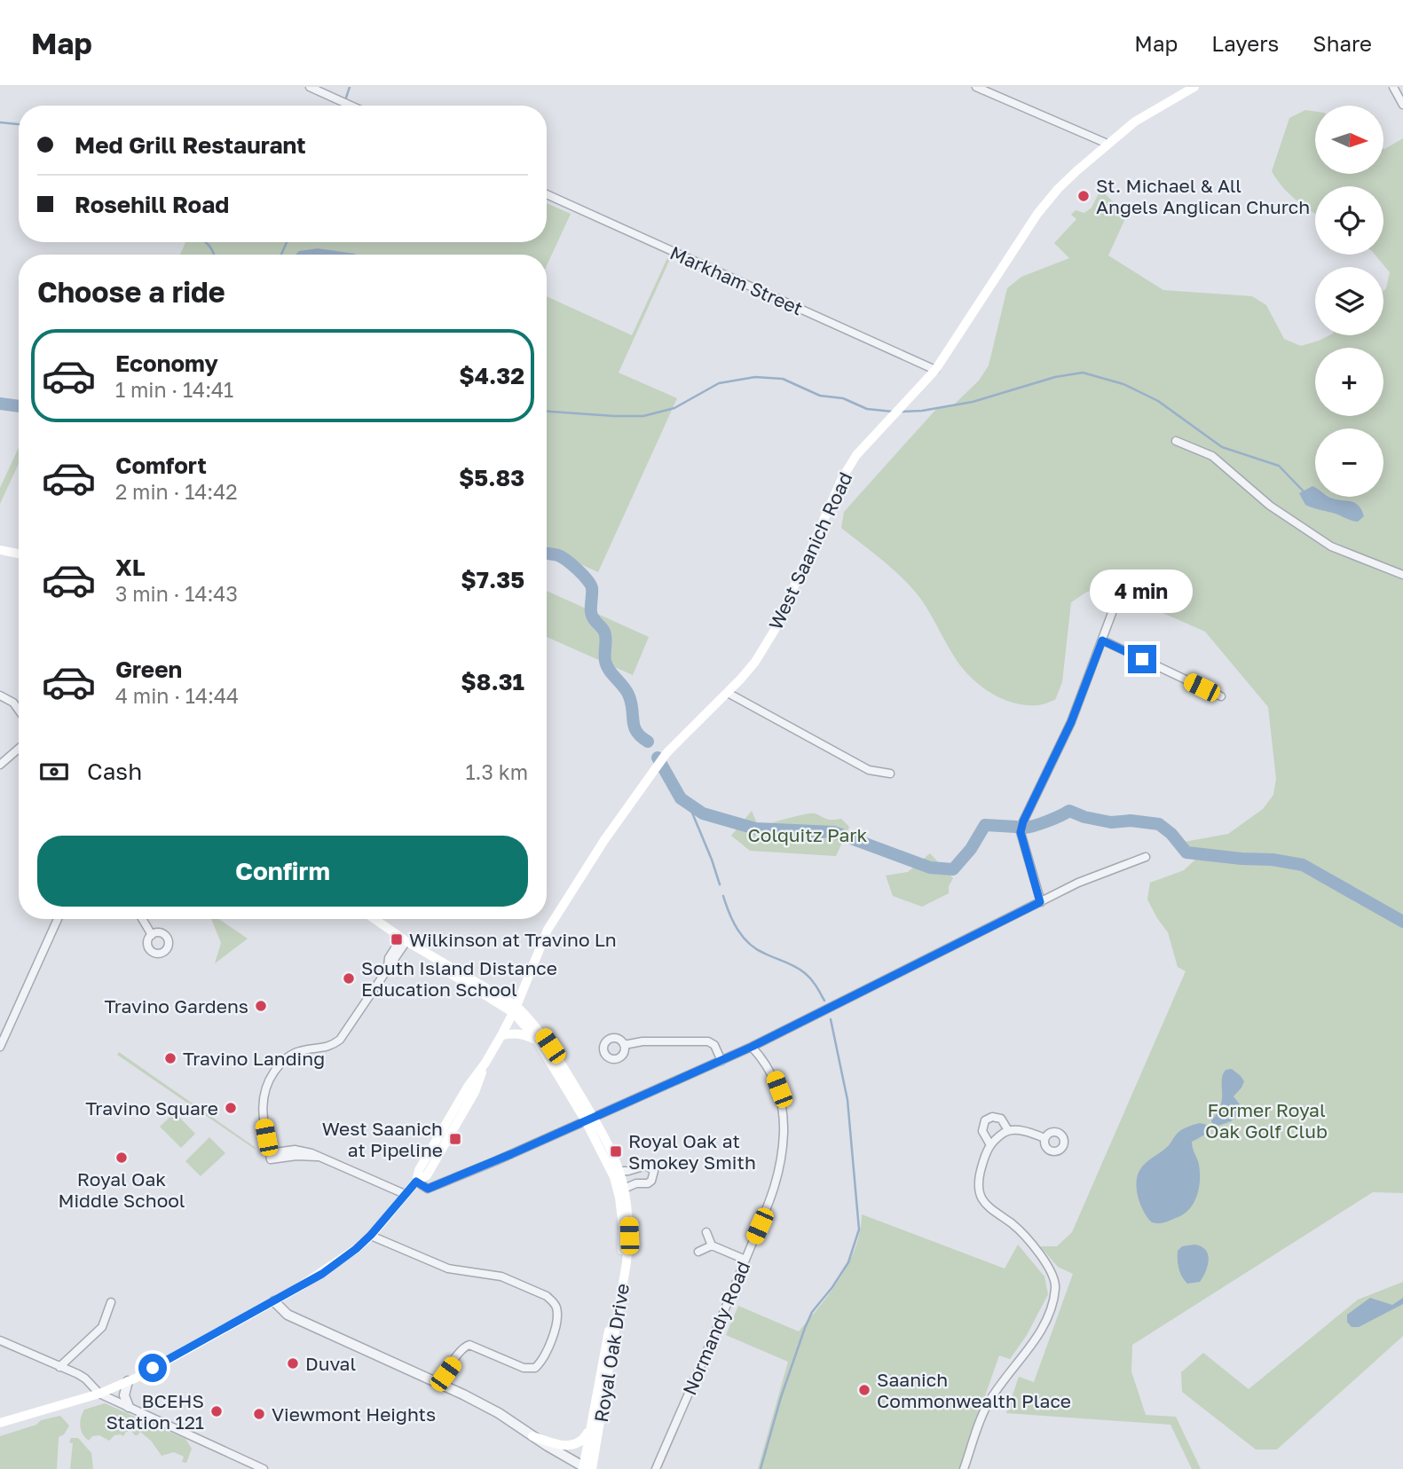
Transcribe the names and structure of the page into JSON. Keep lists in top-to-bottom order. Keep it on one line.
{"streets":{"main road":["West Saanich Road","Royal Oak Drive"],"street":["Markham Street","Normandy Road"]},"crossings":[["Markham Street","West Saanich Road"],["West Saanich Road","Royal Oak Drive"]],"parks":["Colquitz Park","Former Royal Oak Golf Club"],"places":{"other":["St. Michael & All Angels Anglican Church","South Island Distance Education School","Travino Gardens","Travino Landing","Travino Square","Royal Oak Middle School","Duval","Saanich Commonwealth Place","BCEHS Station 121","Viewmont Heights"],"transit":["Wilkinson at Travino Ln","West Saanich at Pipeline","Royal Oak at Smokey Smith"]},"north":"right","page":{"header":"Map","nav":["Map","Layers","Share"],"map_buttons":["+","−"],"banner":["Med Grill Restaurant","Rosehill Road"],"heading":"Choose a ride","list":[{"name":"Economy","note":"1 min · 14:41","value":"$4.32"},{"name":"Comfort","note":"2 min · 14:42","value":"$5.83"},{"name":"XL","note":"3 min · 14:43","value":"$7.35"},{"name":"Green","note":"4 min · 14:44","value":"$8.31"}],"bubble":"4 min","pay":["Cash","1.3 km"],"buttons":"Confirm"}}
